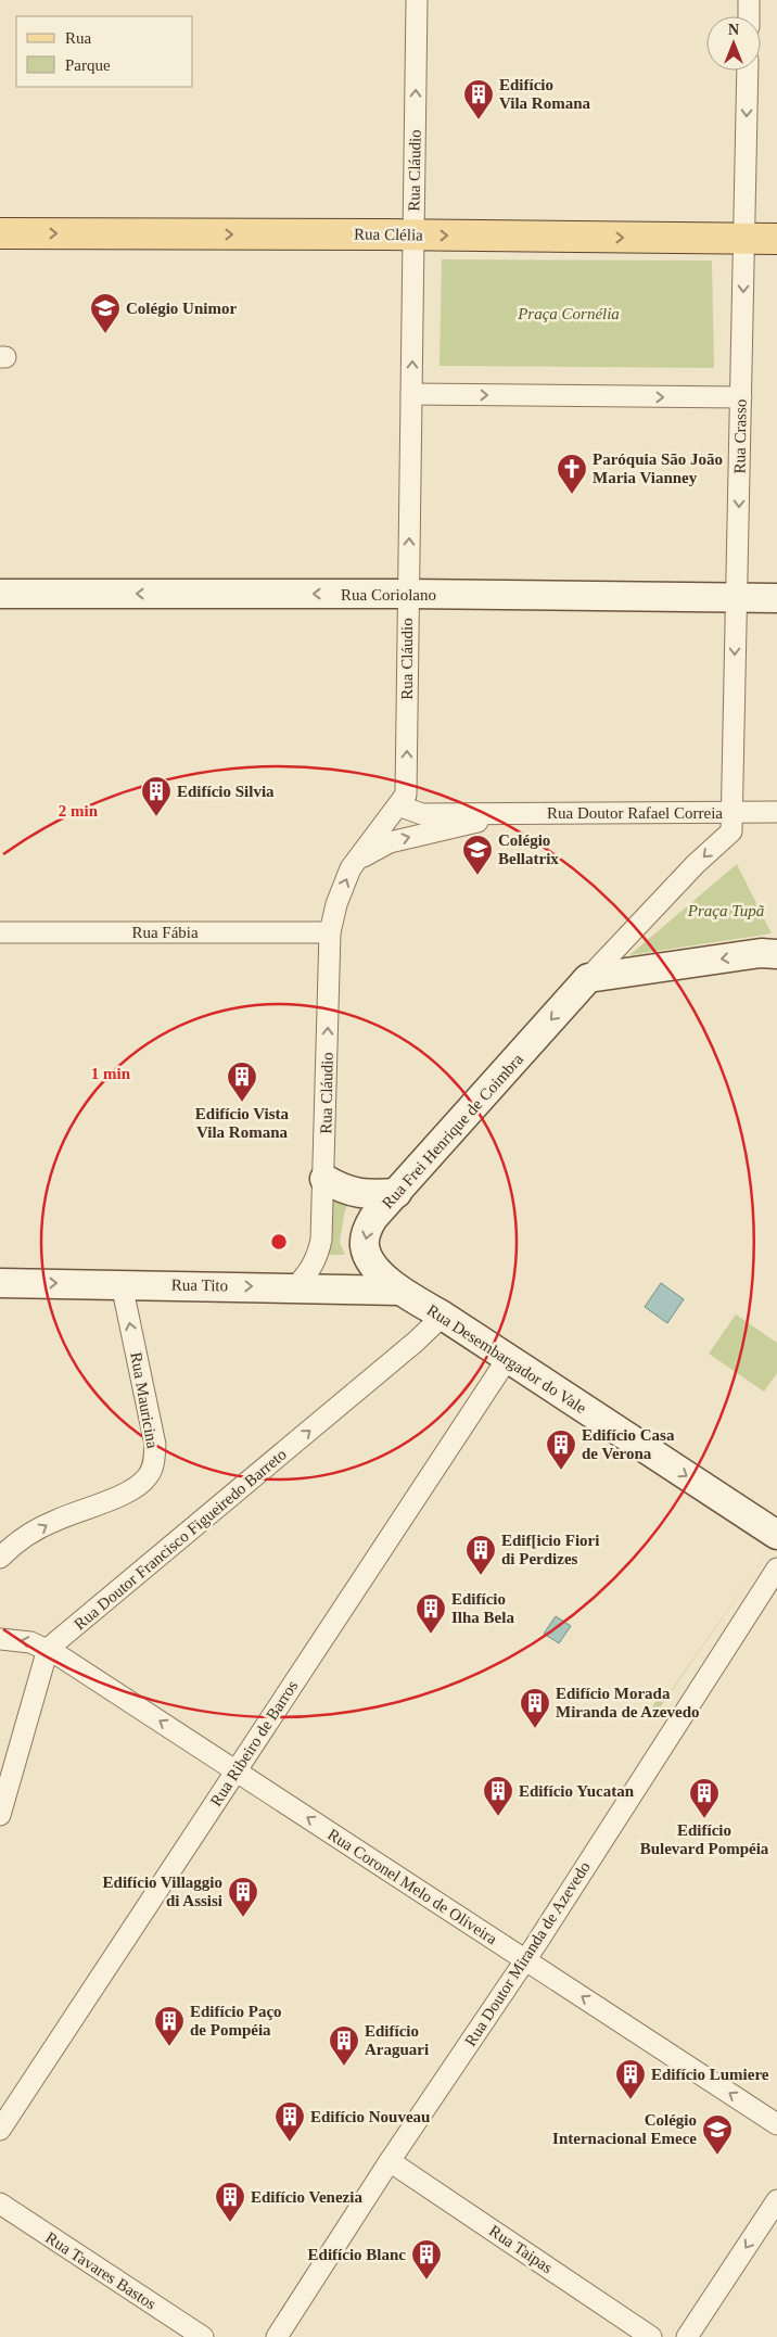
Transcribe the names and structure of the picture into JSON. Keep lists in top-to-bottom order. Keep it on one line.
{"streets":{"main road":["Rua Clélia"],"street":["Rua Cláudio","Rua Crasso","Rua Coriolano","Rua Doutor Rafael Correia","Rua Fábia","Rua Frei Henrique de Coimbra","Rua Tito","Rua Desembargador do Vale","Rua Mauricina","Rua Doutor Francisco Figueiredo Barreto","Rua Ribeiro de Barros","Rua Coronel Melo de Oliveira","Rua Doutor Miranda de Azevedo","Rua Taipas","Rua Tavares Bastos"]},"crossings":[["Rua Cláudio","Rua Clélia"],["Rua Cláudio","Rua Coriolano"],["Rua Cláudio","Rua Doutor Rafael Correia"],["Rua Cláudio","Rua Fábia"],["Rua Cláudio","Rua Tito"],["Rua Clélia","Rua Crasso"],["Rua Crasso","Rua Coriolano"],["Rua Crasso","Rua Doutor Rafael Correia"],["Rua Frei Henrique de Coimbra","Rua Tito"],["Rua Frei Henrique de Coimbra","Rua Desembargador do Vale"],["Rua Tito","Rua Desembargador do Vale"],["Rua Tito","Rua Mauricina"],["Rua Desembargador do Vale","Rua Doutor Francisco Figueiredo Barreto"],["Rua Desembargador do Vale","Rua Ribeiro de Barros"],["Rua Doutor Francisco Figueiredo Barreto","Rua Coronel Melo de Oliveira"],["Rua Ribeiro de Barros","Rua Coronel Melo de Oliveira"],["Rua Coronel Melo de Oliveira","Rua Doutor Miranda de Azevedo"],["Rua Doutor Miranda de Azevedo","Rua Taipas"]],"one_way":["Rua Cláudio","Rua Clélia","Rua Crasso","Rua Coriolano","Rua Frei Henrique de Coimbra","Rua Tito","Rua Desembargador do Vale","Rua Mauricina","Rua Doutor Francisco Figueiredo Barreto","Rua Coronel Melo de Oliveira"],"parks":["Praça Cornélia","Praça Tupã"],"places":{"building":["Edifício Vila Romana","Edifício Silvia","Edifício Vista Vila Romana","Edifício Casa de Verona","Edif[icio Fiori di Perdizes","Edifício Ilha Bela","Edifício Morada Miranda de Azevedo","Edifício Yucatan","Edifício Bulevard Pompéia","Edifício Villaggio di Assisi","Edifício Paço de Pompéia","Edifício Araguari","Edifício Lumiere","Edifício Nouveau","Edifício Venezia","Edifício Blanc"],"school or university":["Colégio Unimor","Colégio Bellatrix","Colégio Internacional Emece"],"church":["Paróquia São João Maria Vianney"]},"legend":["Rua","Parque"],"north":"top","rings":["2 min","1 min"]}
